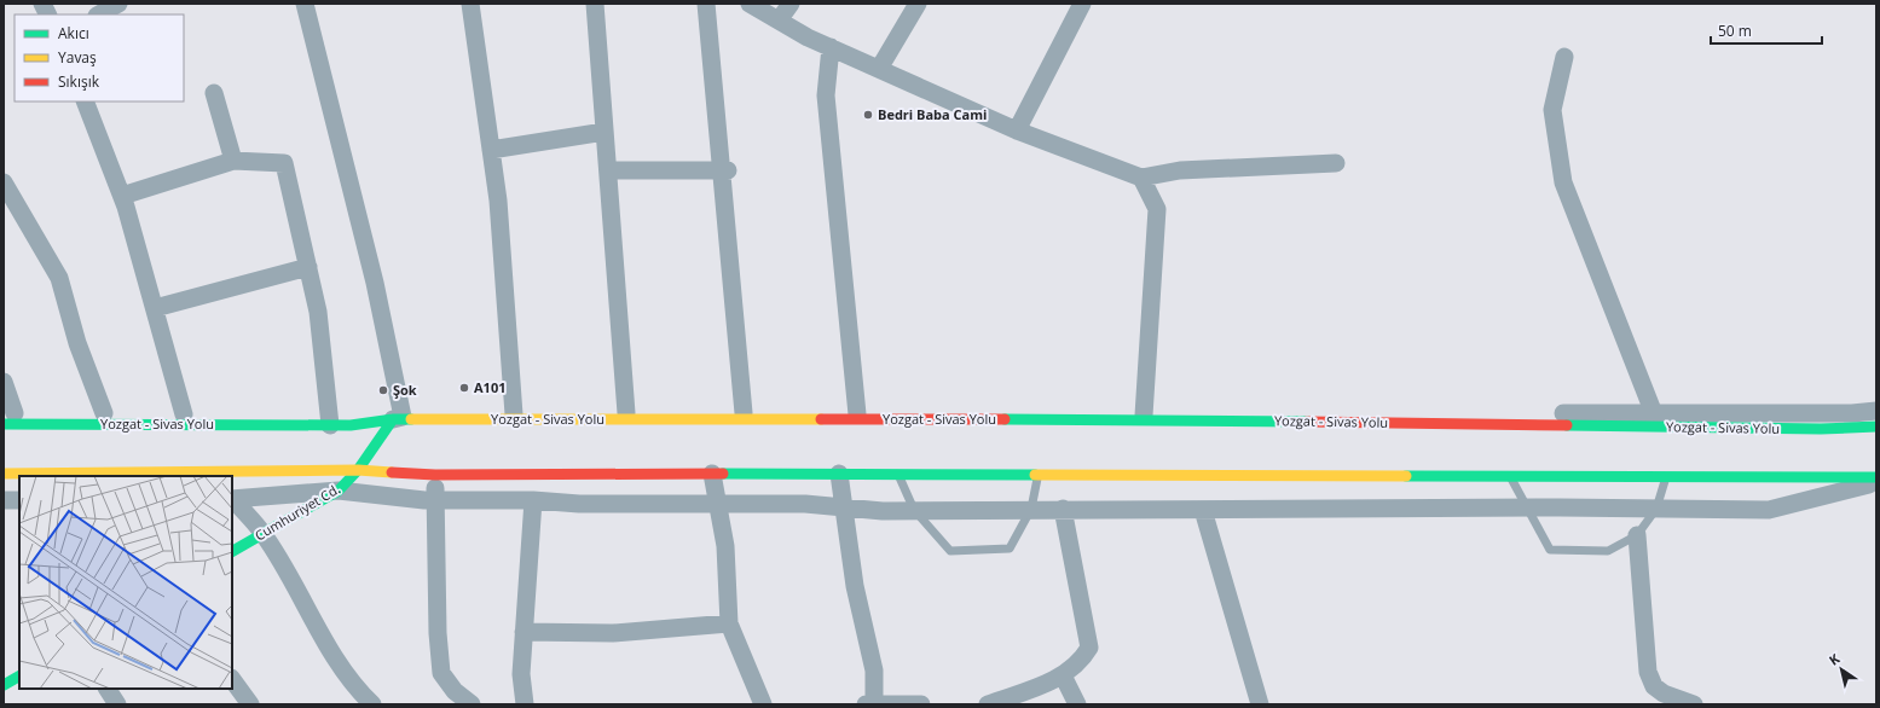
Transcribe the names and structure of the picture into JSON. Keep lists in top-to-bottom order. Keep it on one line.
{"streets":{"main road":["Yozgat - Sivas Yolu","Cumhuriyet Cd."]},"crossings":[["Yozgat - Sivas Yolu","Cumhuriyet Cd."]],"places":["Bedri Baba Cami","A101","Şok"],"legend":["Akıcı","Yavaş","Sıkışık"],"scale_bar":"50 m","north":"top left"}
